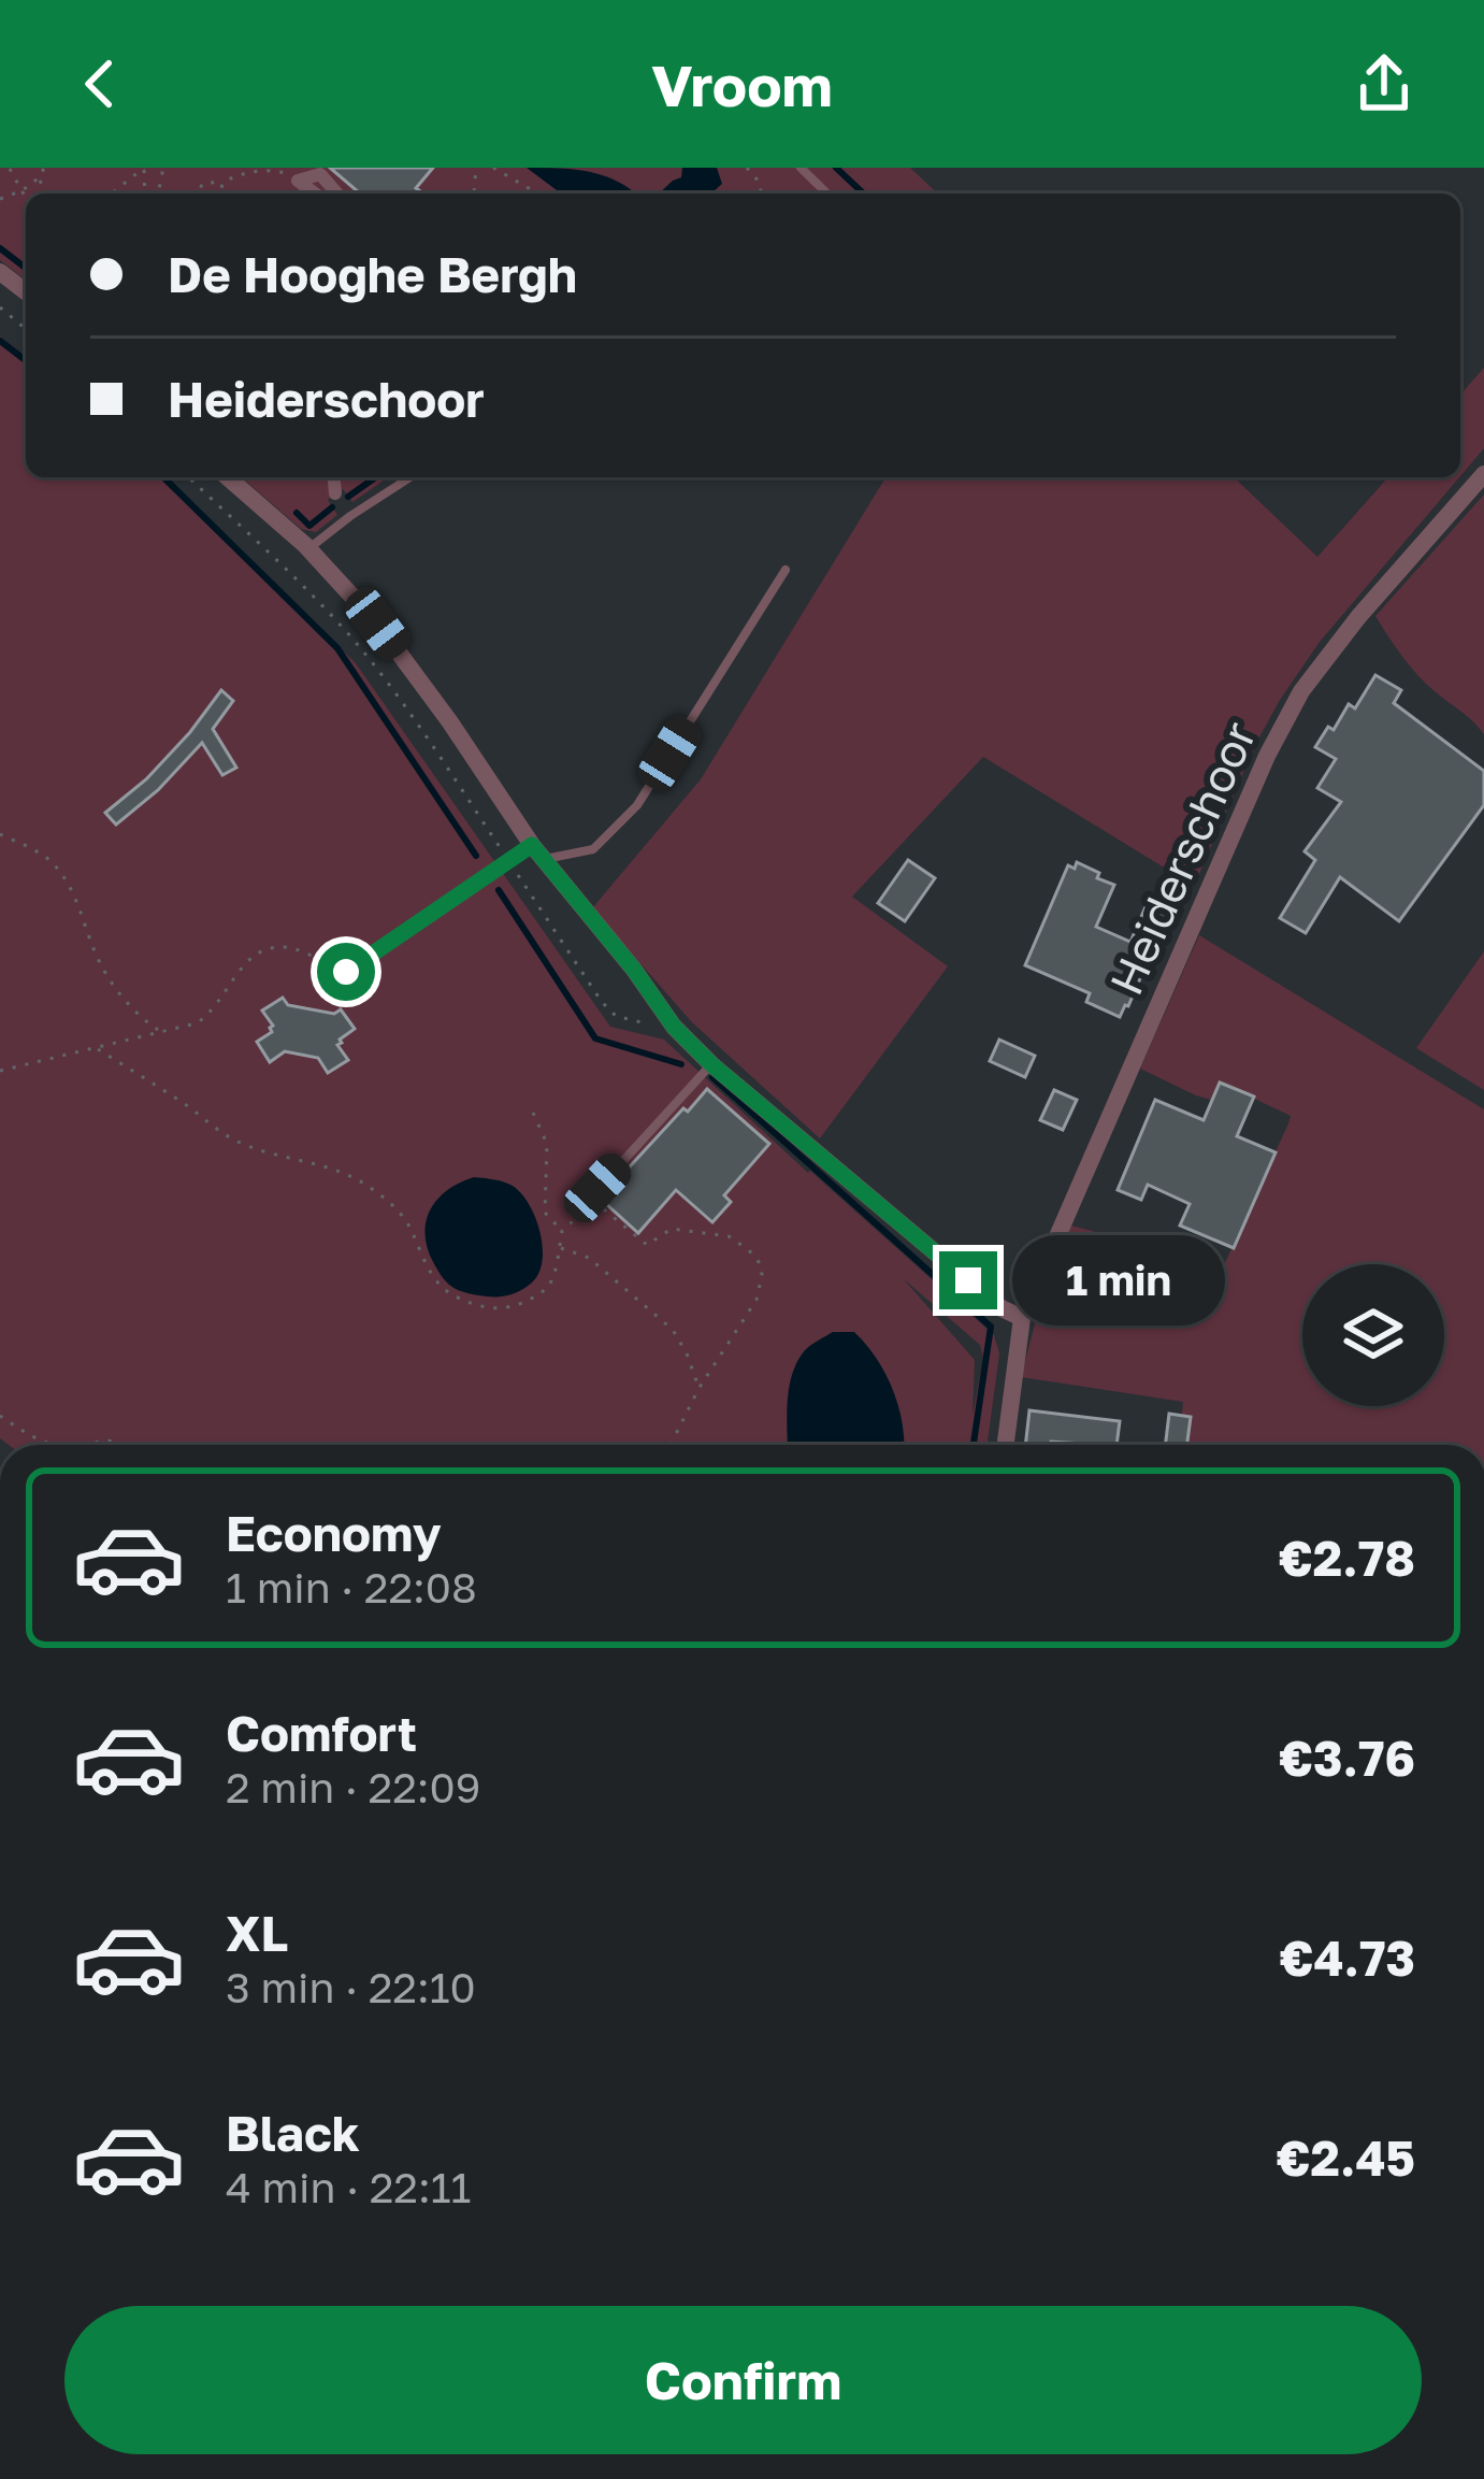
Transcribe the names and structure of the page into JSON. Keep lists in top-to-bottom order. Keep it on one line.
{"streets":{"street":["Heiderschoor"]},"page":{"header":"Vroom","banner":["De Hooghe Bergh","Heiderschoor"],"bubble":"1 min","list":[{"name":"Economy","note":"1 min · 22:08","value":"€2.78"},{"name":"Comfort","note":"2 min · 22:09","value":"€3.76"},{"name":"XL","note":"3 min · 22:10","value":"€4.73"},{"name":"Black","note":"4 min · 22:11","value":"€2.45"}],"buttons":"Confirm"}}
